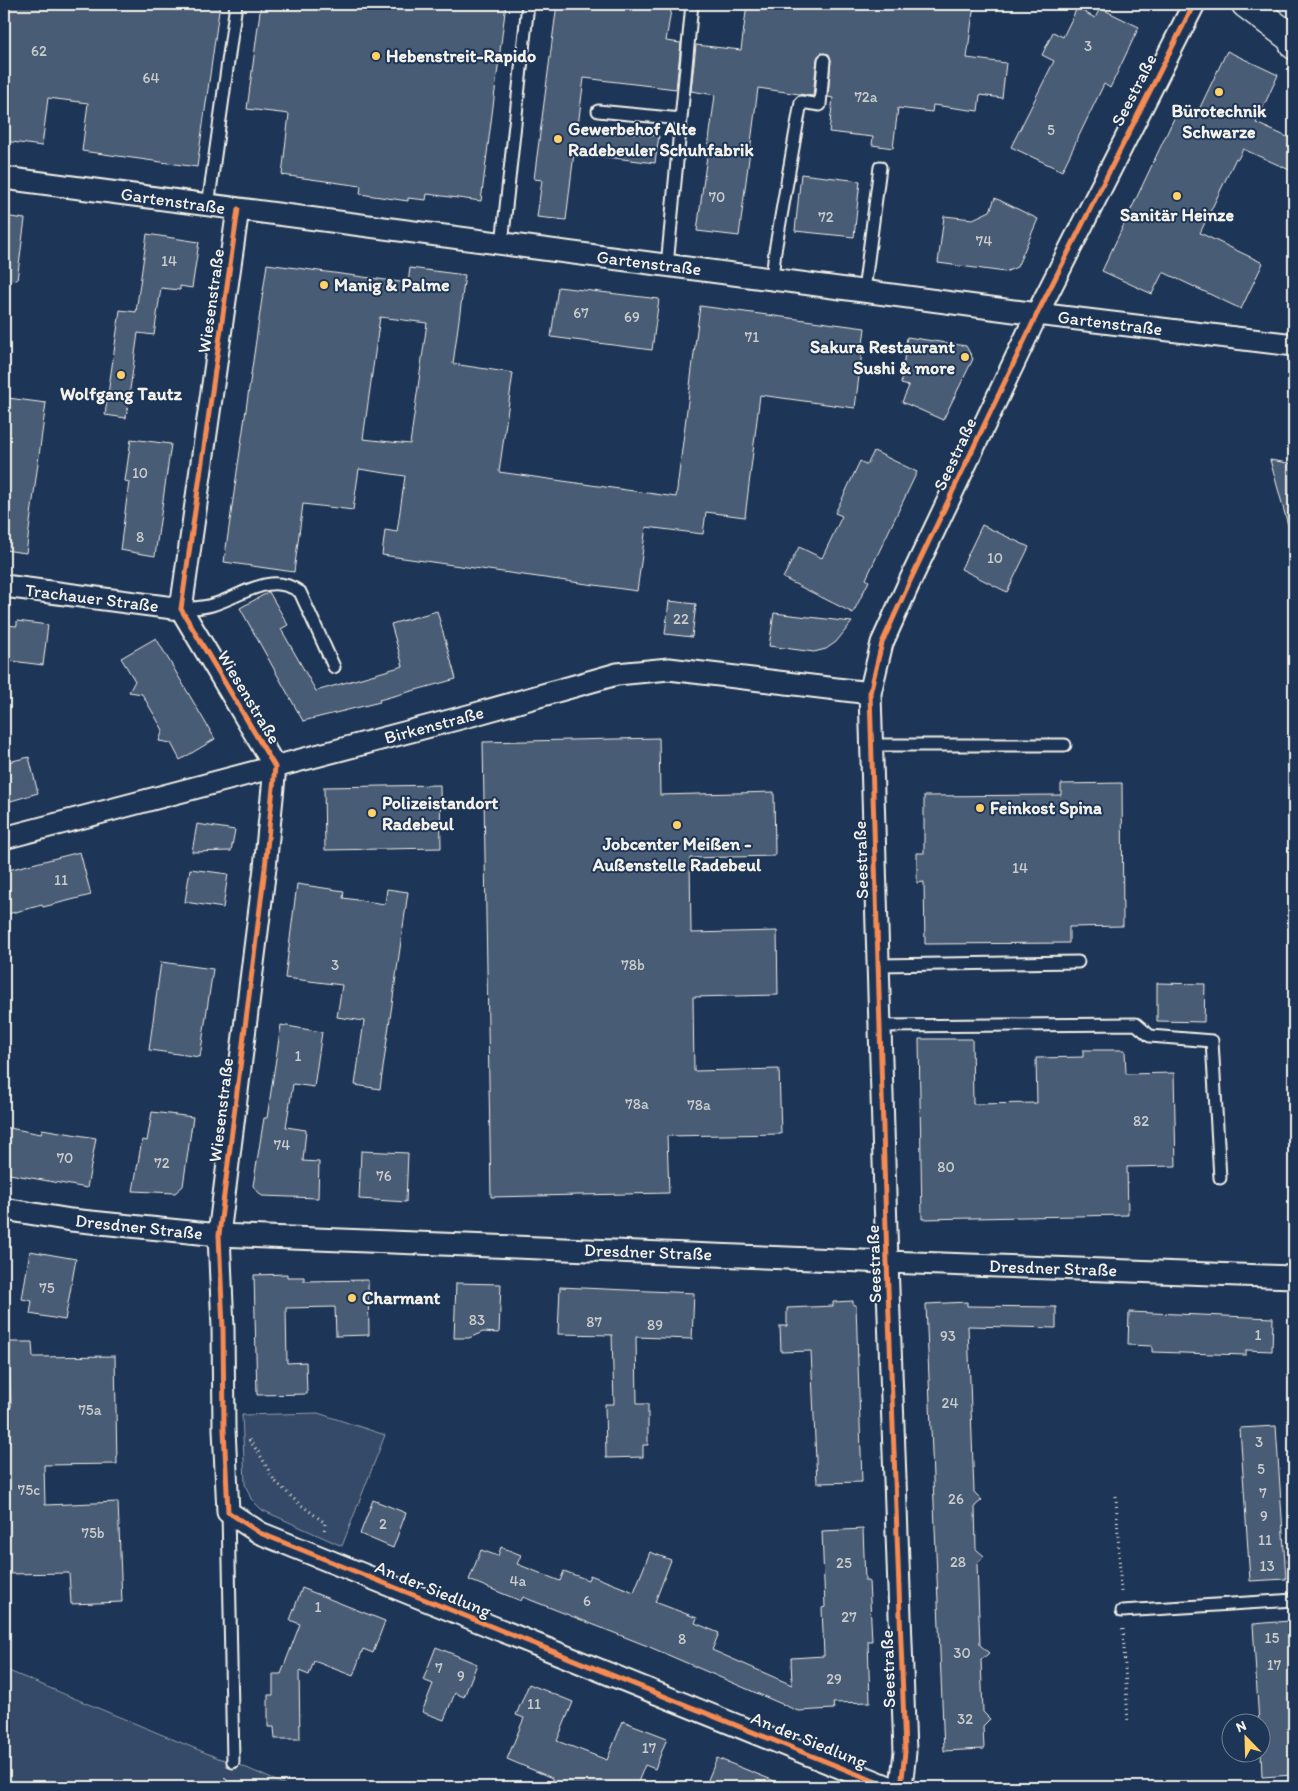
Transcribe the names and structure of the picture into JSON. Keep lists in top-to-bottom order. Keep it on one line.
{"streets":{"street":["Seestraße","Gartenstraße","Wiesenstraße","Trachauer Straße","Birkenstraße","Dresdner Straße","An der Siedlung"]},"crossings":[["Seestraße","Gartenstraße"],["Seestraße","Birkenstraße"],["Seestraße","Dresdner Straße"],["Gartenstraße","Wiesenstraße"],["Wiesenstraße","Trachauer Straße"],["Wiesenstraße","Birkenstraße"],["Wiesenstraße","Dresdner Straße"]],"places":["Hebenstreit-Rapido","Bürotechnik Schwarze","Gewerbehof Alte Radebeuler Schuhfabrik","Sanitär Heinze","Manig & Palme","Sakura Restaurant Sushi & more","Wolfgang Tautz","Feinkost Spina","Polizeistandort Radebeul","Jobcenter Meißen - Außenstelle Radebeul","Charmant"],"house_numbers":["3","62","64","72a","5","70","72","74","14","67","69","71","10","8","10","22","14","11","3","78b","1","78a","78a","82","74","70","72","80","76","75","83","87","89","1","93","24","75a","3","5","75c","7","26","9","2","75b","11","28","25","13","4a","6","1","27","15","8","30","17","7","9","29","11","32","17"],"north":"top left"}
